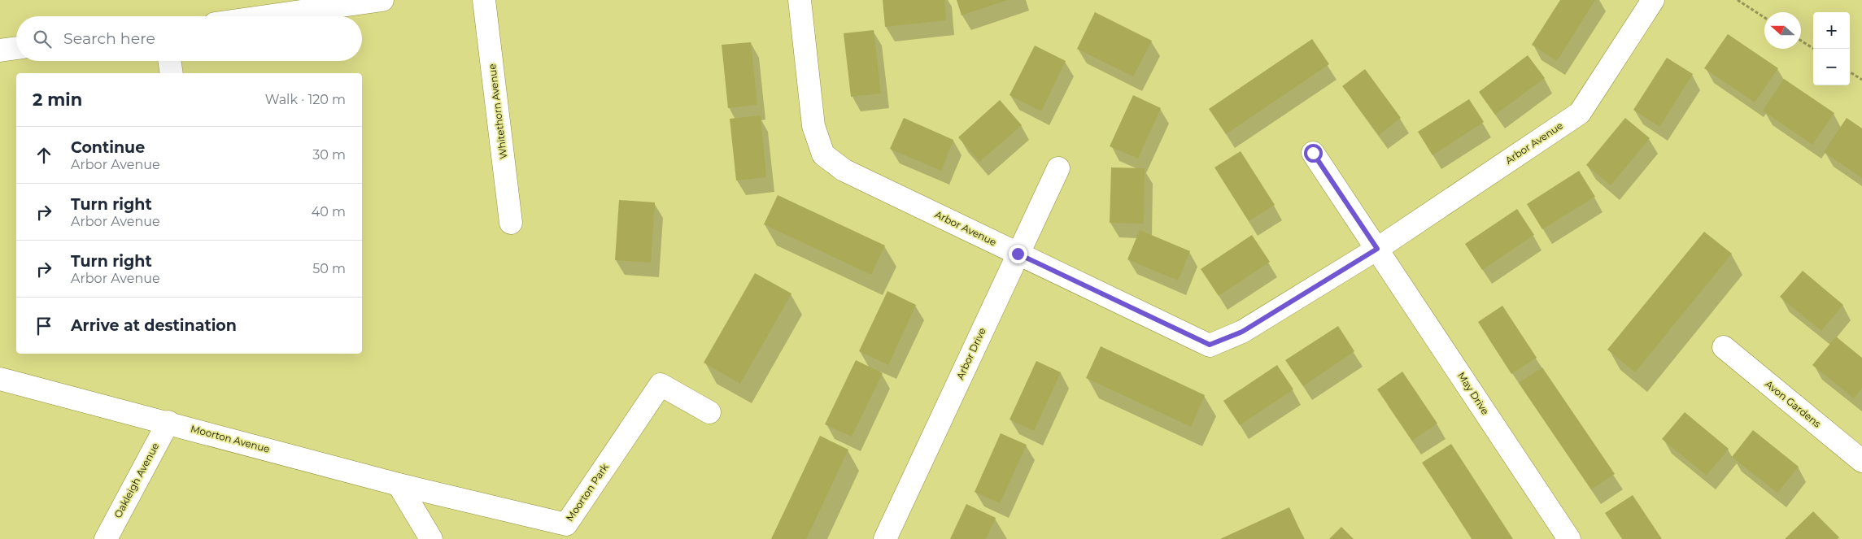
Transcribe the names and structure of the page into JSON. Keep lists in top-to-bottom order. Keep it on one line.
{"streets":{"street":["Whitethorn Avenue","Arbor Avenue","Arbor Drive","May Drive","Avon Gardens","Moorton Avenue","Oakleigh Avenue","Moorton Park"]},"crossings":[["Arbor Avenue","Arbor Drive"],["Arbor Avenue","May Drive"],["Moorton Avenue","Oakleigh Avenue"],["Moorton Avenue","Moorton Park"]],"north":"left","page":{"map_buttons":["+","−"],"search":"Search here","heading":["2 min","Walk · 120 m"],"list":[["Continue","Arbor Avenue","30 m"],["Turn right","Arbor Avenue","40 m"],["Turn right","Arbor Avenue","50 m"],"Arrive at destination"]}}
